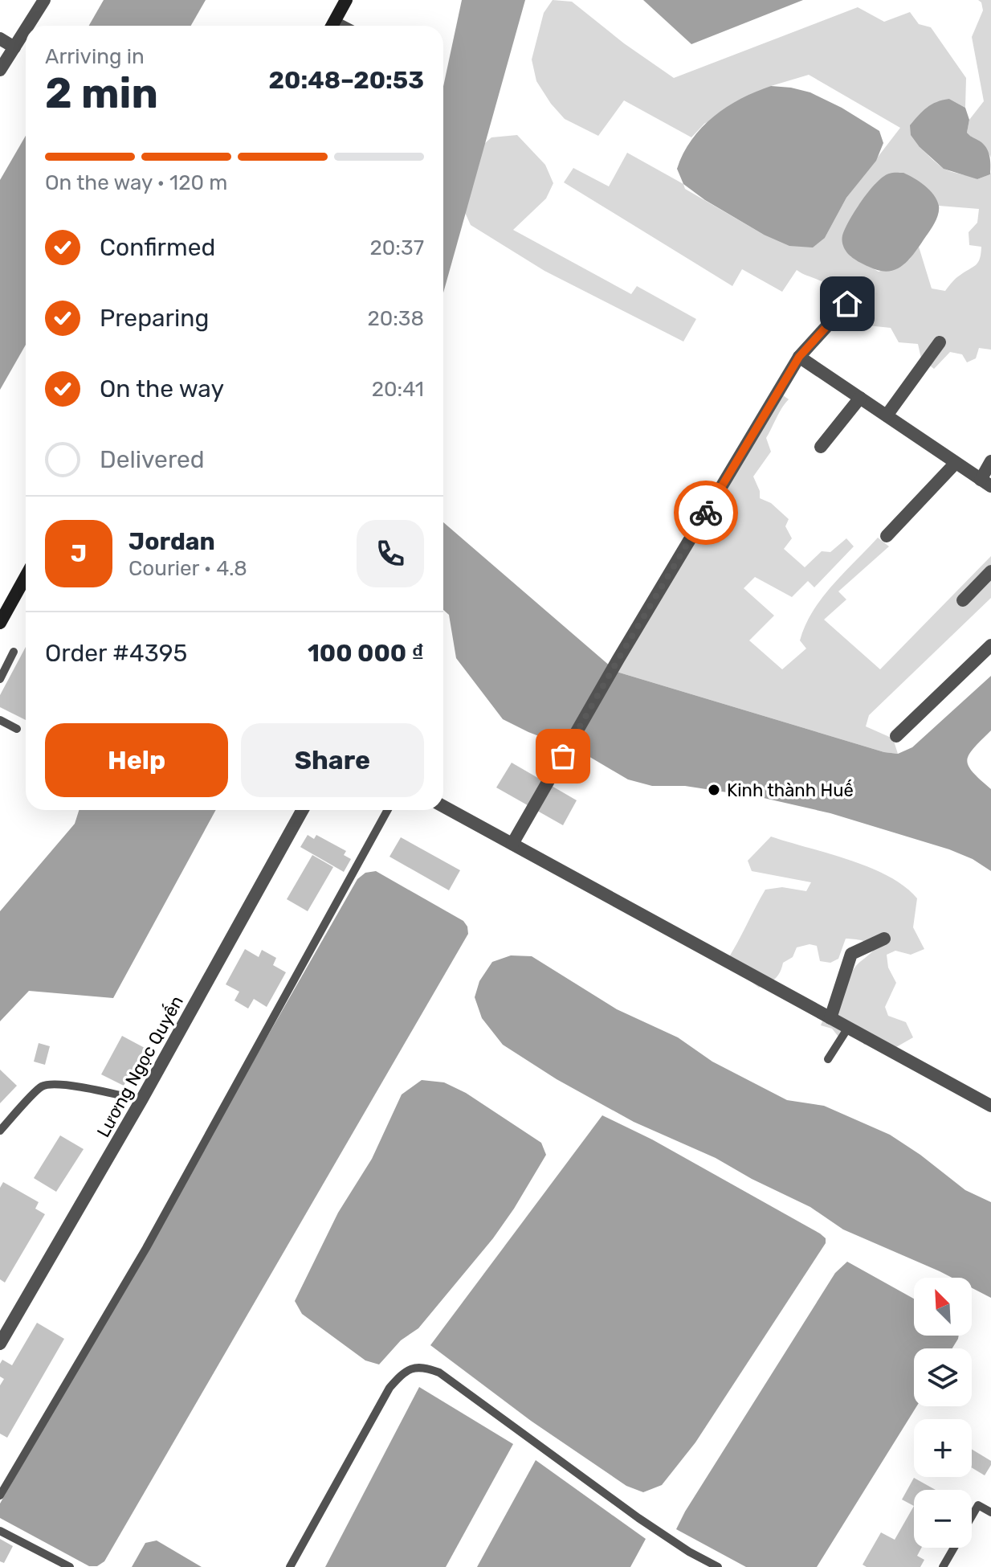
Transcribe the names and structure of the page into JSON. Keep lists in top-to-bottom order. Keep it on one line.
{"streets":{"street":["Lương Ngọc Quyến"]},"places":["Kinh thành Huế"],"north":"top left","page":{"heading":["2 min","Arriving in","20:48–20:53"],"panel":["Jordan","Courier · 4.8","Order #4395","100 000 ₫"],"bar":"On the way · 120 m","list":[["Confirmed","20:37"],["Preparing","20:38"],["On the way","20:41"],"Delivered"],"round":"J","buttons":["Help","Share"],"map_buttons":["+","−"]}}
